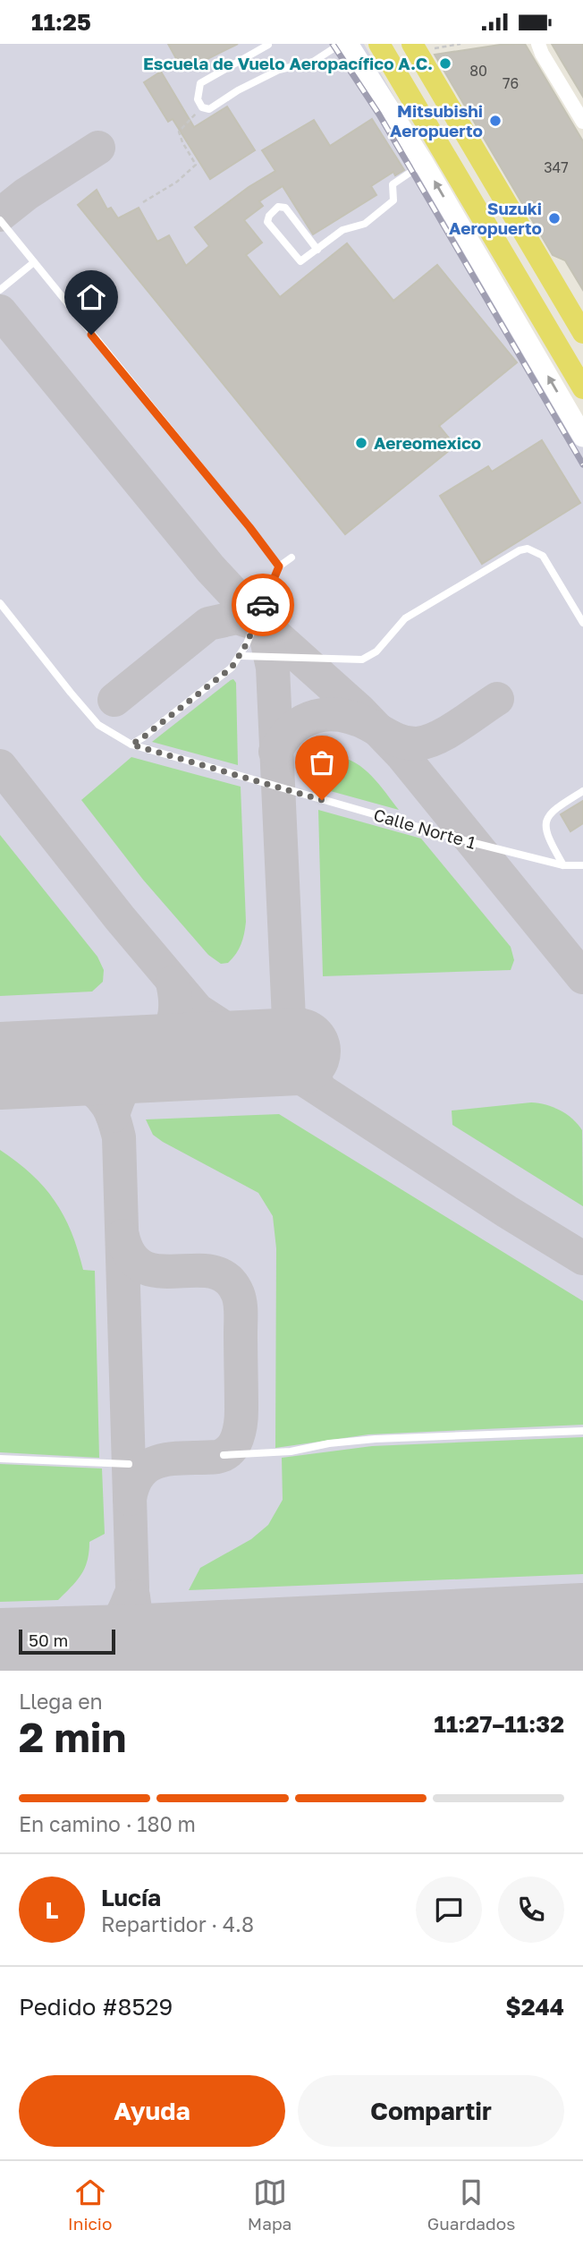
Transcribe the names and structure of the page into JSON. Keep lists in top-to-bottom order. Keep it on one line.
{"streets":{"lane":["Calle Norte 1"]},"places":["Escuela de Vuelo Aeropacífico A.C.","Mitsubishi Aeropuerto","Suzuki Aeropuerto","Aereomexico"],"house_numbers":["80","76","347"],"scale_bar":"50 m","page":{"status":"11:25","scale":"50 m","heading":["2 min","Llega en","11:27–11:32"],"panel":["Lucía","Repartidor · 4.8","Pedido #8529","$244"],"bar":"En camino · 180 m","round":"L","buttons":["Ayuda","Compartir"],"tabs":["Inicio","Mapa","Guardados"]}}
